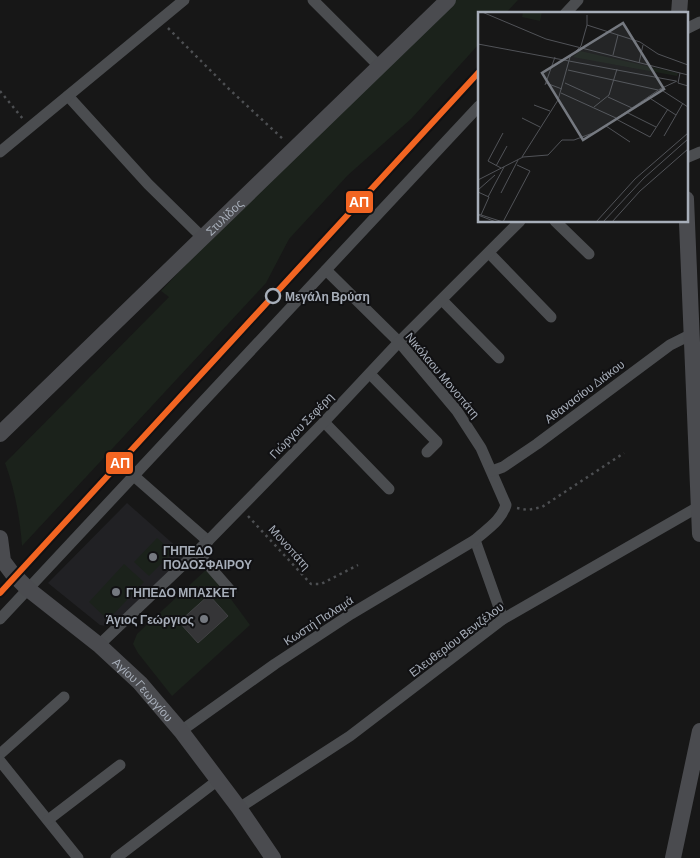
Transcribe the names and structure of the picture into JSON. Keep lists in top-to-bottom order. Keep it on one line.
{"streets":{"street":["Στυλίδος","Νικόλαου Μονοπάτη","Αθανασίου Διάκου","Γιώργου Σεφέρη","Κωστή Παλαμά","Ελευθερίου Βενιζέλου","Αγίου Γεωργίου"],"path":["Μονοπάτη"]},"crossings":[["Νικόλαου Μονοπάτη","Αθανασίου Διάκου"],["Νικόλαου Μονοπάτη","Γιώργου Σεφέρη"],["Γιώργου Σεφέρη","Μονοπάτη"],["Γιώργου Σεφέρη","Αγίου Γεωργίου"],["Κωστή Παλαμά","Αγίου Γεωργίου"],["Ελευθερίου Βενιζέλου","Αγίου Γεωργίου"]],"places":["Μεγάλη Βρύση","ΓΗΠΕΔΟ ΠΟΔΟΣΦΑΙΡΟΥ","ΓΗΠΕΔΟ ΜΠΑΣΚΕΤ","Άγιος Γεώργιος"],"lines":["transit line ΑΠ"]}
